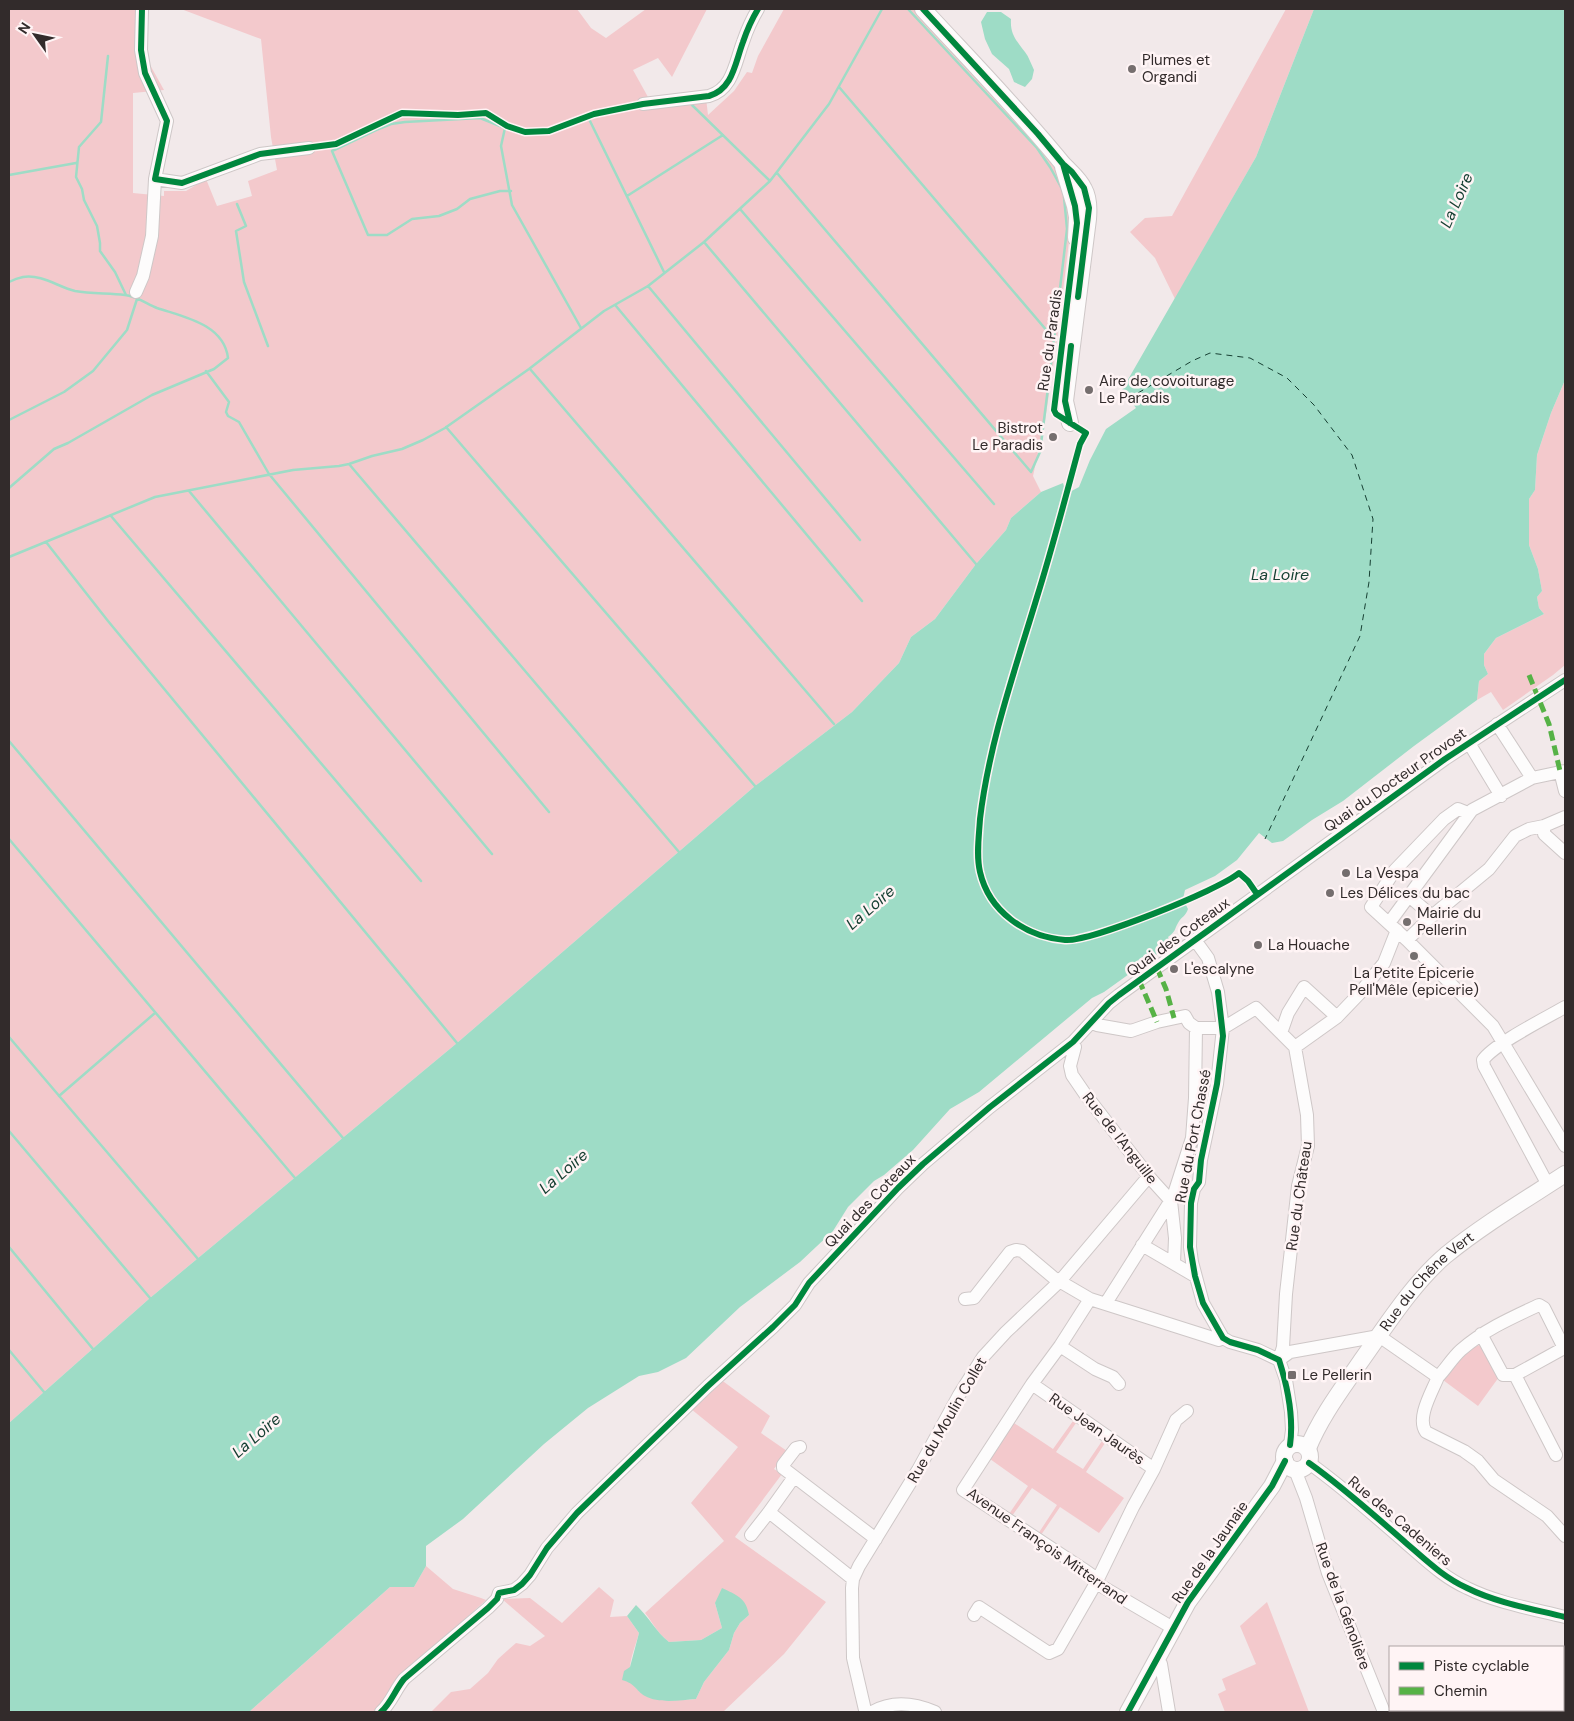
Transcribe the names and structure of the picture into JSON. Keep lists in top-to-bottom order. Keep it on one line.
{"streets":{"main road":["Rue du Paradis","Rue du Chêne Vert","Rue de la Jaunaie"],"street":["Quai du Docteur Provost","Quai des Coteaux","Rue du Port Chassé","Rue de l'Anguille","Rue du Château","Rue du Moulin Collet","Rue Jean Jaurès","Rue des Cadeniers","Avenue François Mitterrand","Rue de la Génolière"]},"crossings":[["Quai du Docteur Provost","Quai des Coteaux"],["Quai des Coteaux","Rue du Port Chassé"],["Quai des Coteaux","Rue de l'Anguille"],["Rue de l'Anguille","Rue du Moulin Collet"],["Rue du Château","Rue du Chêne Vert"],["Rue du Château","Rue des Cadeniers"],["Rue du Château","Rue de la Jaunaie"],["Rue du Château","Rue de la Génolière"],["Rue du Chêne Vert","Rue des Cadeniers"],["Rue du Chêne Vert","Rue de la Jaunaie"],["Rue du Chêne Vert","Rue de la Génolière"],["Rue Jean Jaurès","Avenue François Mitterrand"],["Rue des Cadeniers","Rue de la Jaunaie"],["Rue des Cadeniers","Rue de la Génolière"],["Avenue François Mitterrand","Rue de la Jaunaie"],["Rue de la Jaunaie","Rue de la Génolière"]],"water":["La Loire"],"places":{"other":["Plumes et Organdi","Aire de covoiturage Le Paradis","Bistrot Le Paradis","La Vespa","Les Délices du bac","Mairie du Pellerin","La Houache","La Petite Épicerie Pell'Mêle (epicerie)","L'escalyne"],"transit":["Le Pellerin"]},"legend":["Piste cyclable","Chemin"],"north":"top left"}
